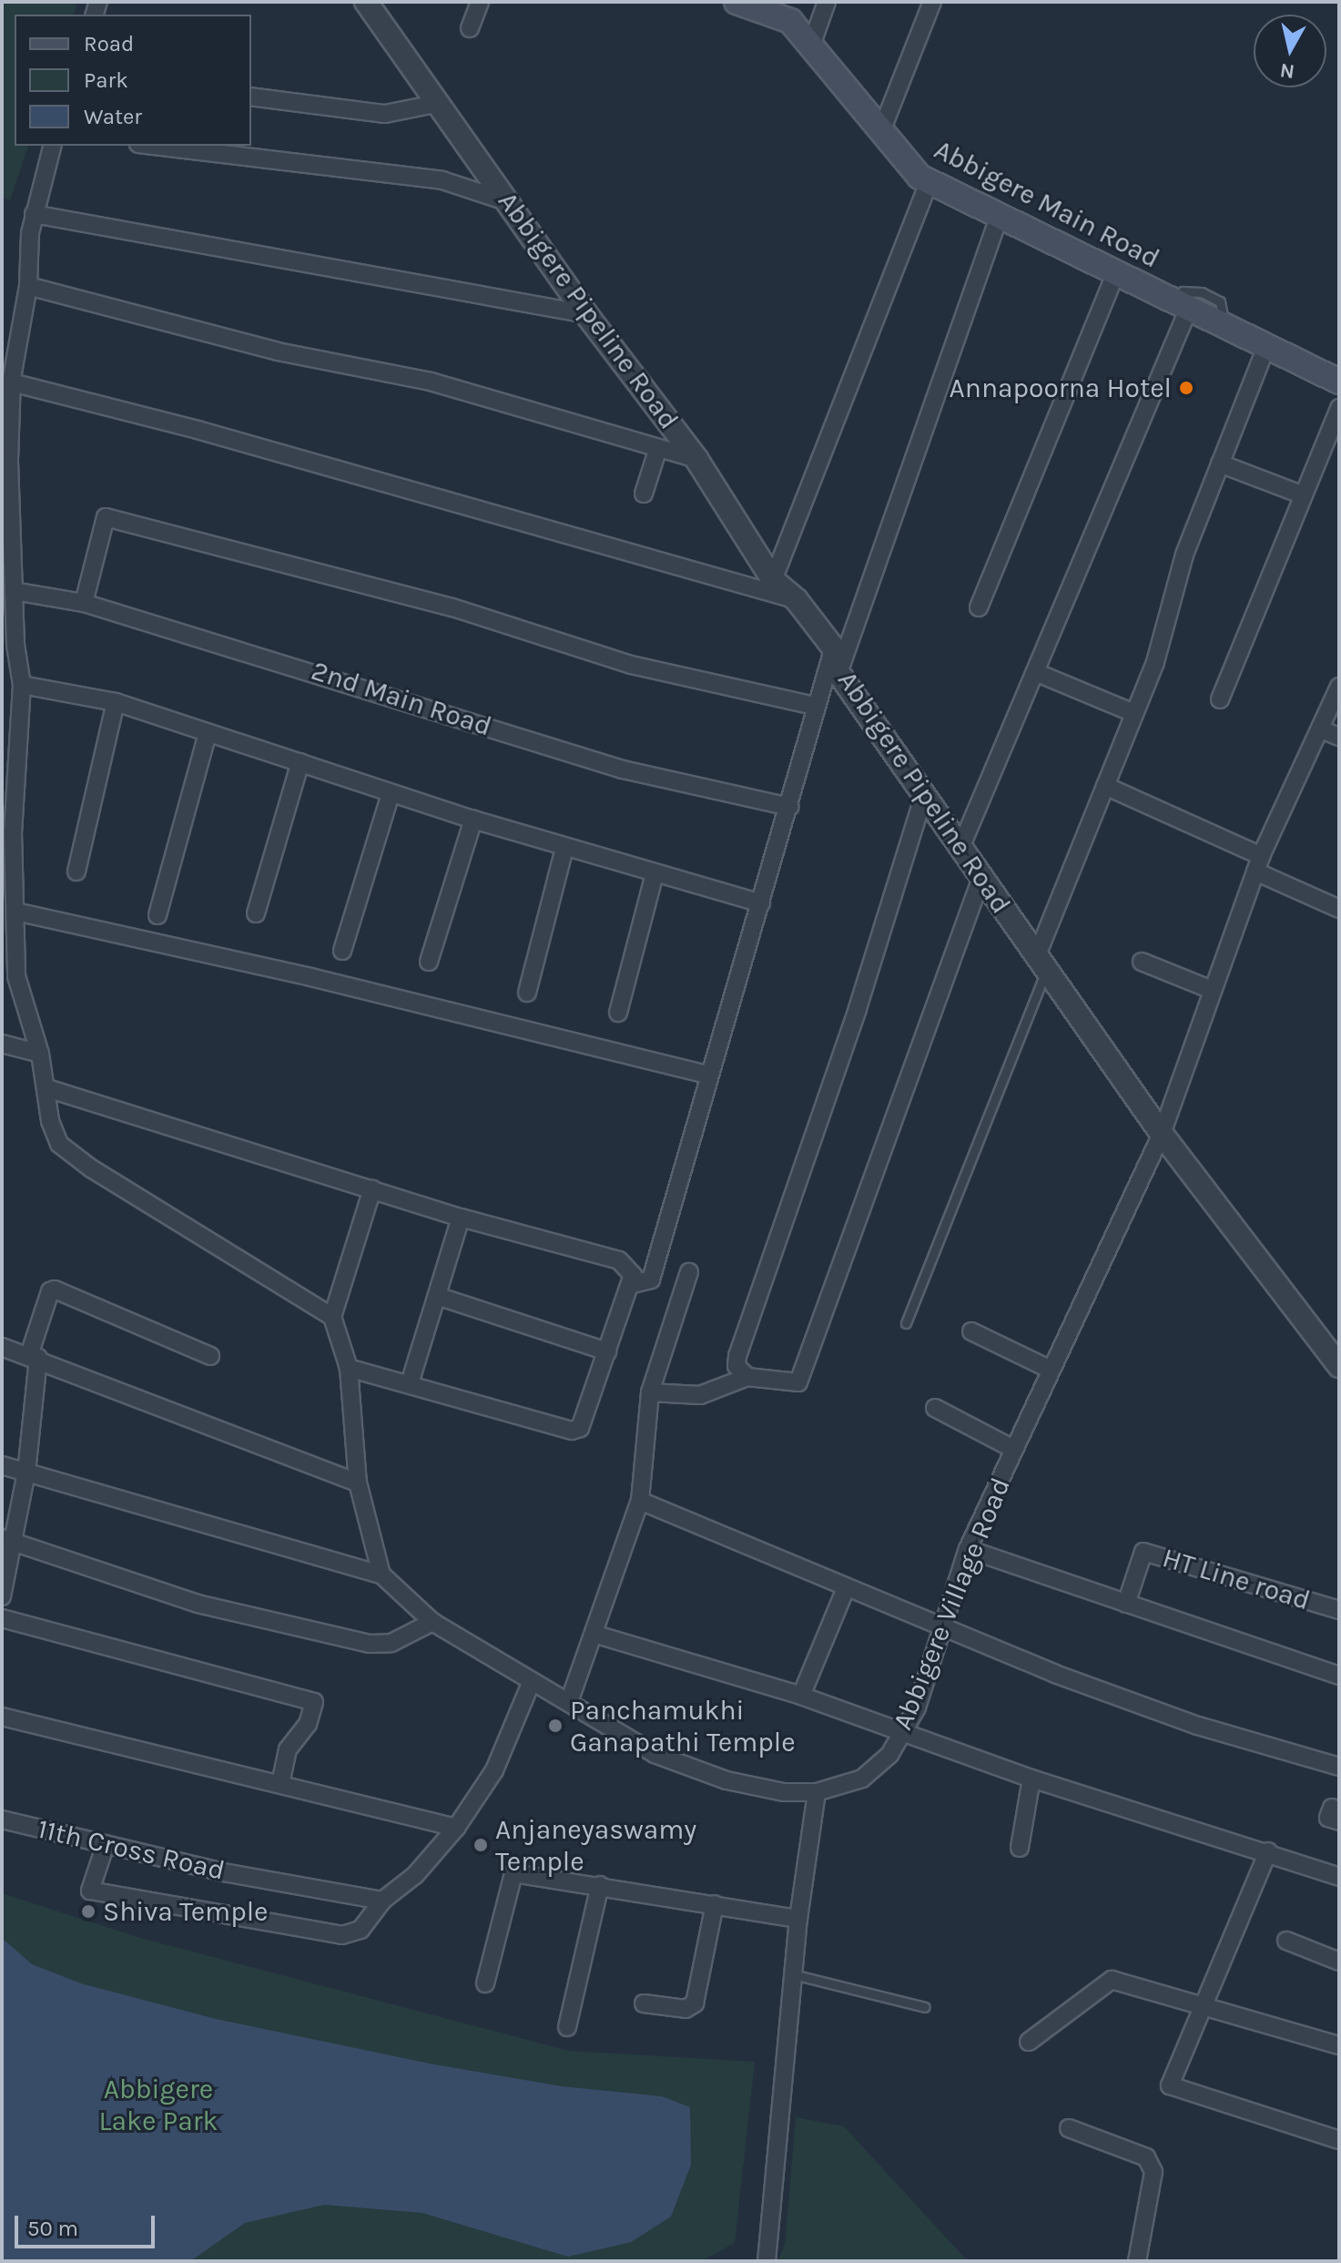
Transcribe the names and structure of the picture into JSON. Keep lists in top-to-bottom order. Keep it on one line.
{"streets":{"main road":["Abbigere Main Road"],"street":["Abbigere Pipeline Road","2nd Main Road","HT Line road","Abbigere Village Road","11th Cross Road"]},"crossings":[["Abbigere Pipeline Road","Abbigere Village Road"]],"parks":["Abbigere Lake Park"],"places":["Annapoorna Hotel","Panchamukhi Ganapathi Temple","Anjaneyaswamy Temple","Shiva Temple"],"legend":["Road","Park","Water"],"scale_bar":"50 m","north":"bottom"}
